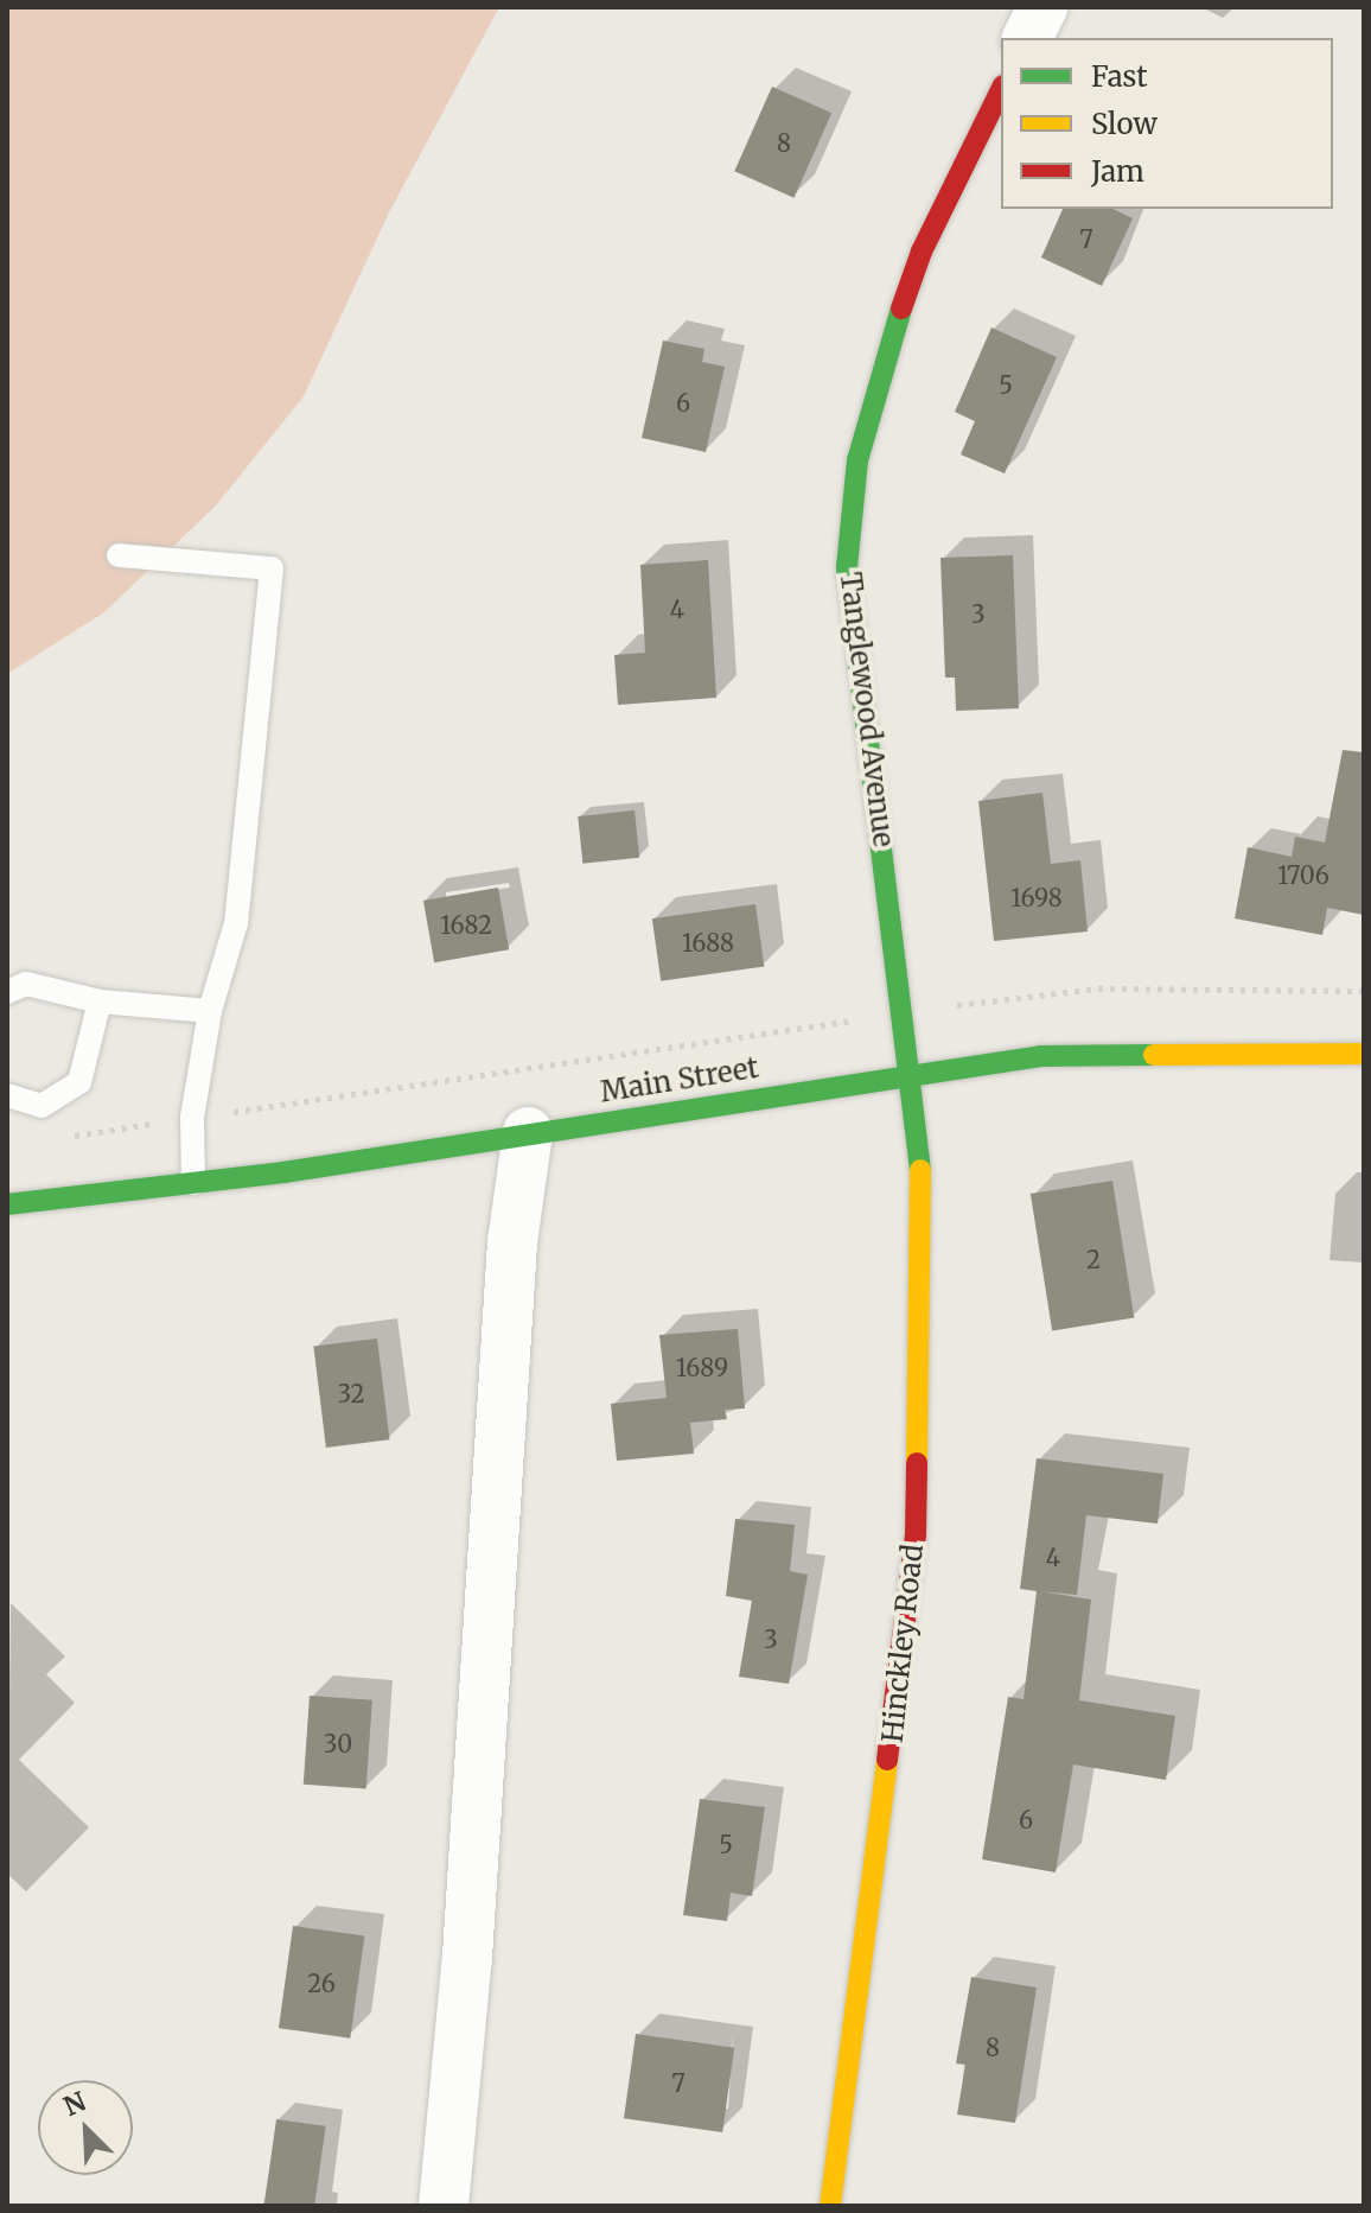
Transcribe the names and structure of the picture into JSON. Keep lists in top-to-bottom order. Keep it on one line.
{"streets":{"street":["Tanglewood Avenue","Main Street","Hinckley Road"]},"crossings":[["Tanglewood Avenue","Main Street"],["Tanglewood Avenue","Hinckley Road"],["Main Street","Hinckley Road"]],"house_numbers":["8","7","5","6","4","3","1706","1698","1682","1688","2","1689","32","4","3","30","6","5","26","8","7"],"legend":["Fast","Slow","Jam"],"north":"top left"}
